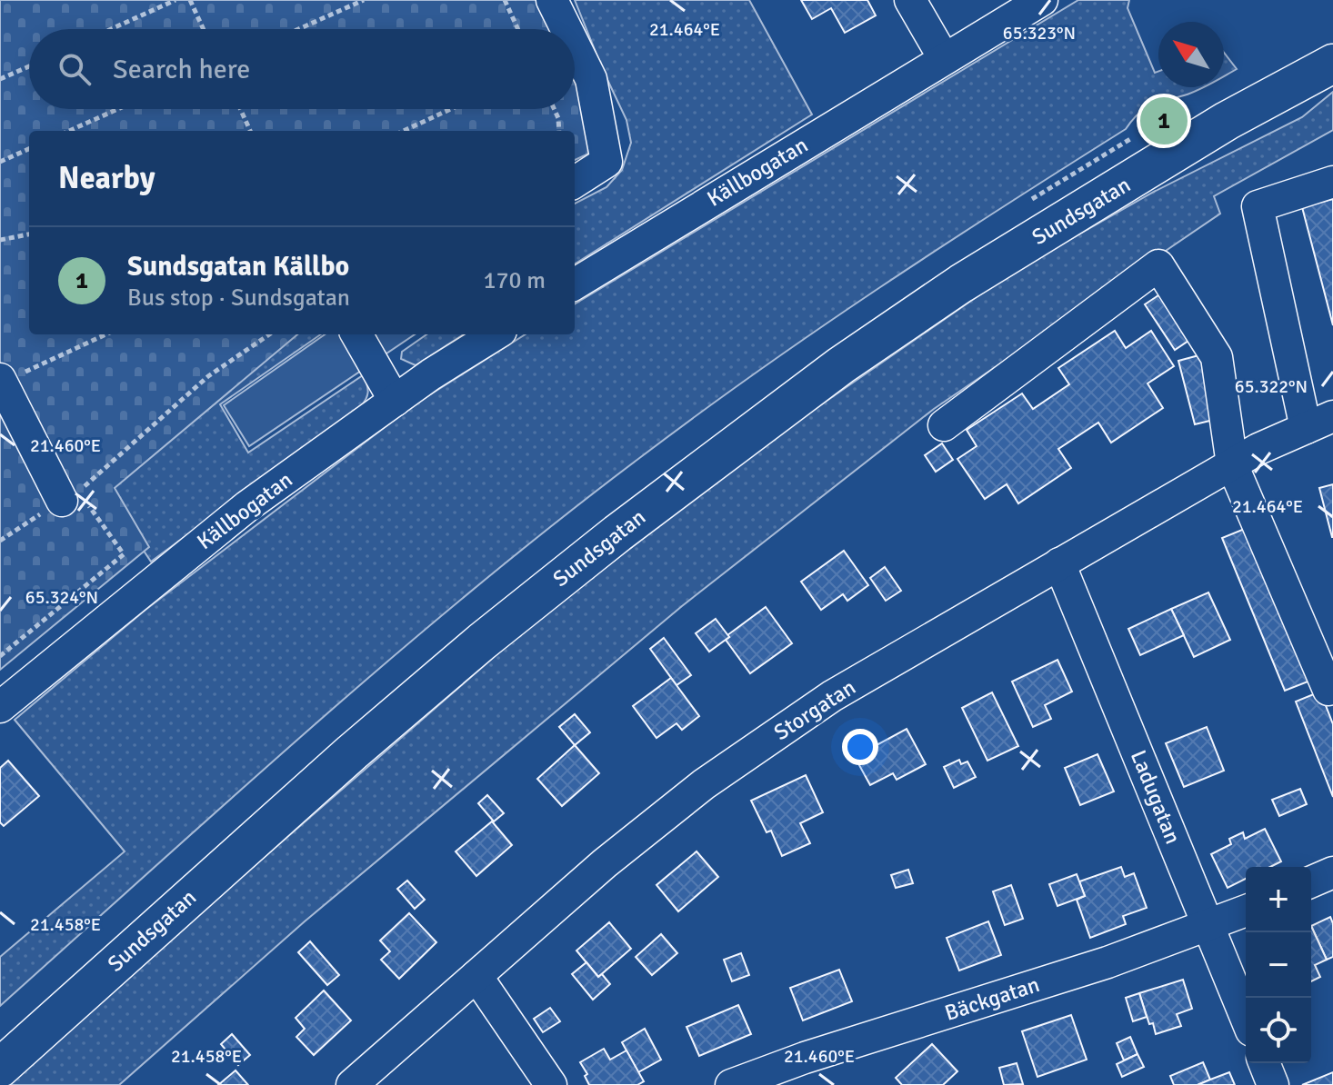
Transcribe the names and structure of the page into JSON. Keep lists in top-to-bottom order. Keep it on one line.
{"streets":{"main road":["Sundsgatan"],"street":["Källbogatan","Storgatan","Ladugatan","Bäckgatan"]},"crossings":[["Storgatan","Ladugatan"],["Ladugatan","Bäckgatan"]],"north":"top left","page":{"search":"Search here","pins":"1","heading":"Nearby","list":[{"mark":"1","name":"Sundsgatan Källbo","note":"Bus stop · Sundsgatan","value":"170 m"}],"map_buttons":["+","−"]},"coordinates":["21.464°E","65.323°N","65.322°N","21.460°E","65.324°N","21.458°E"]}
